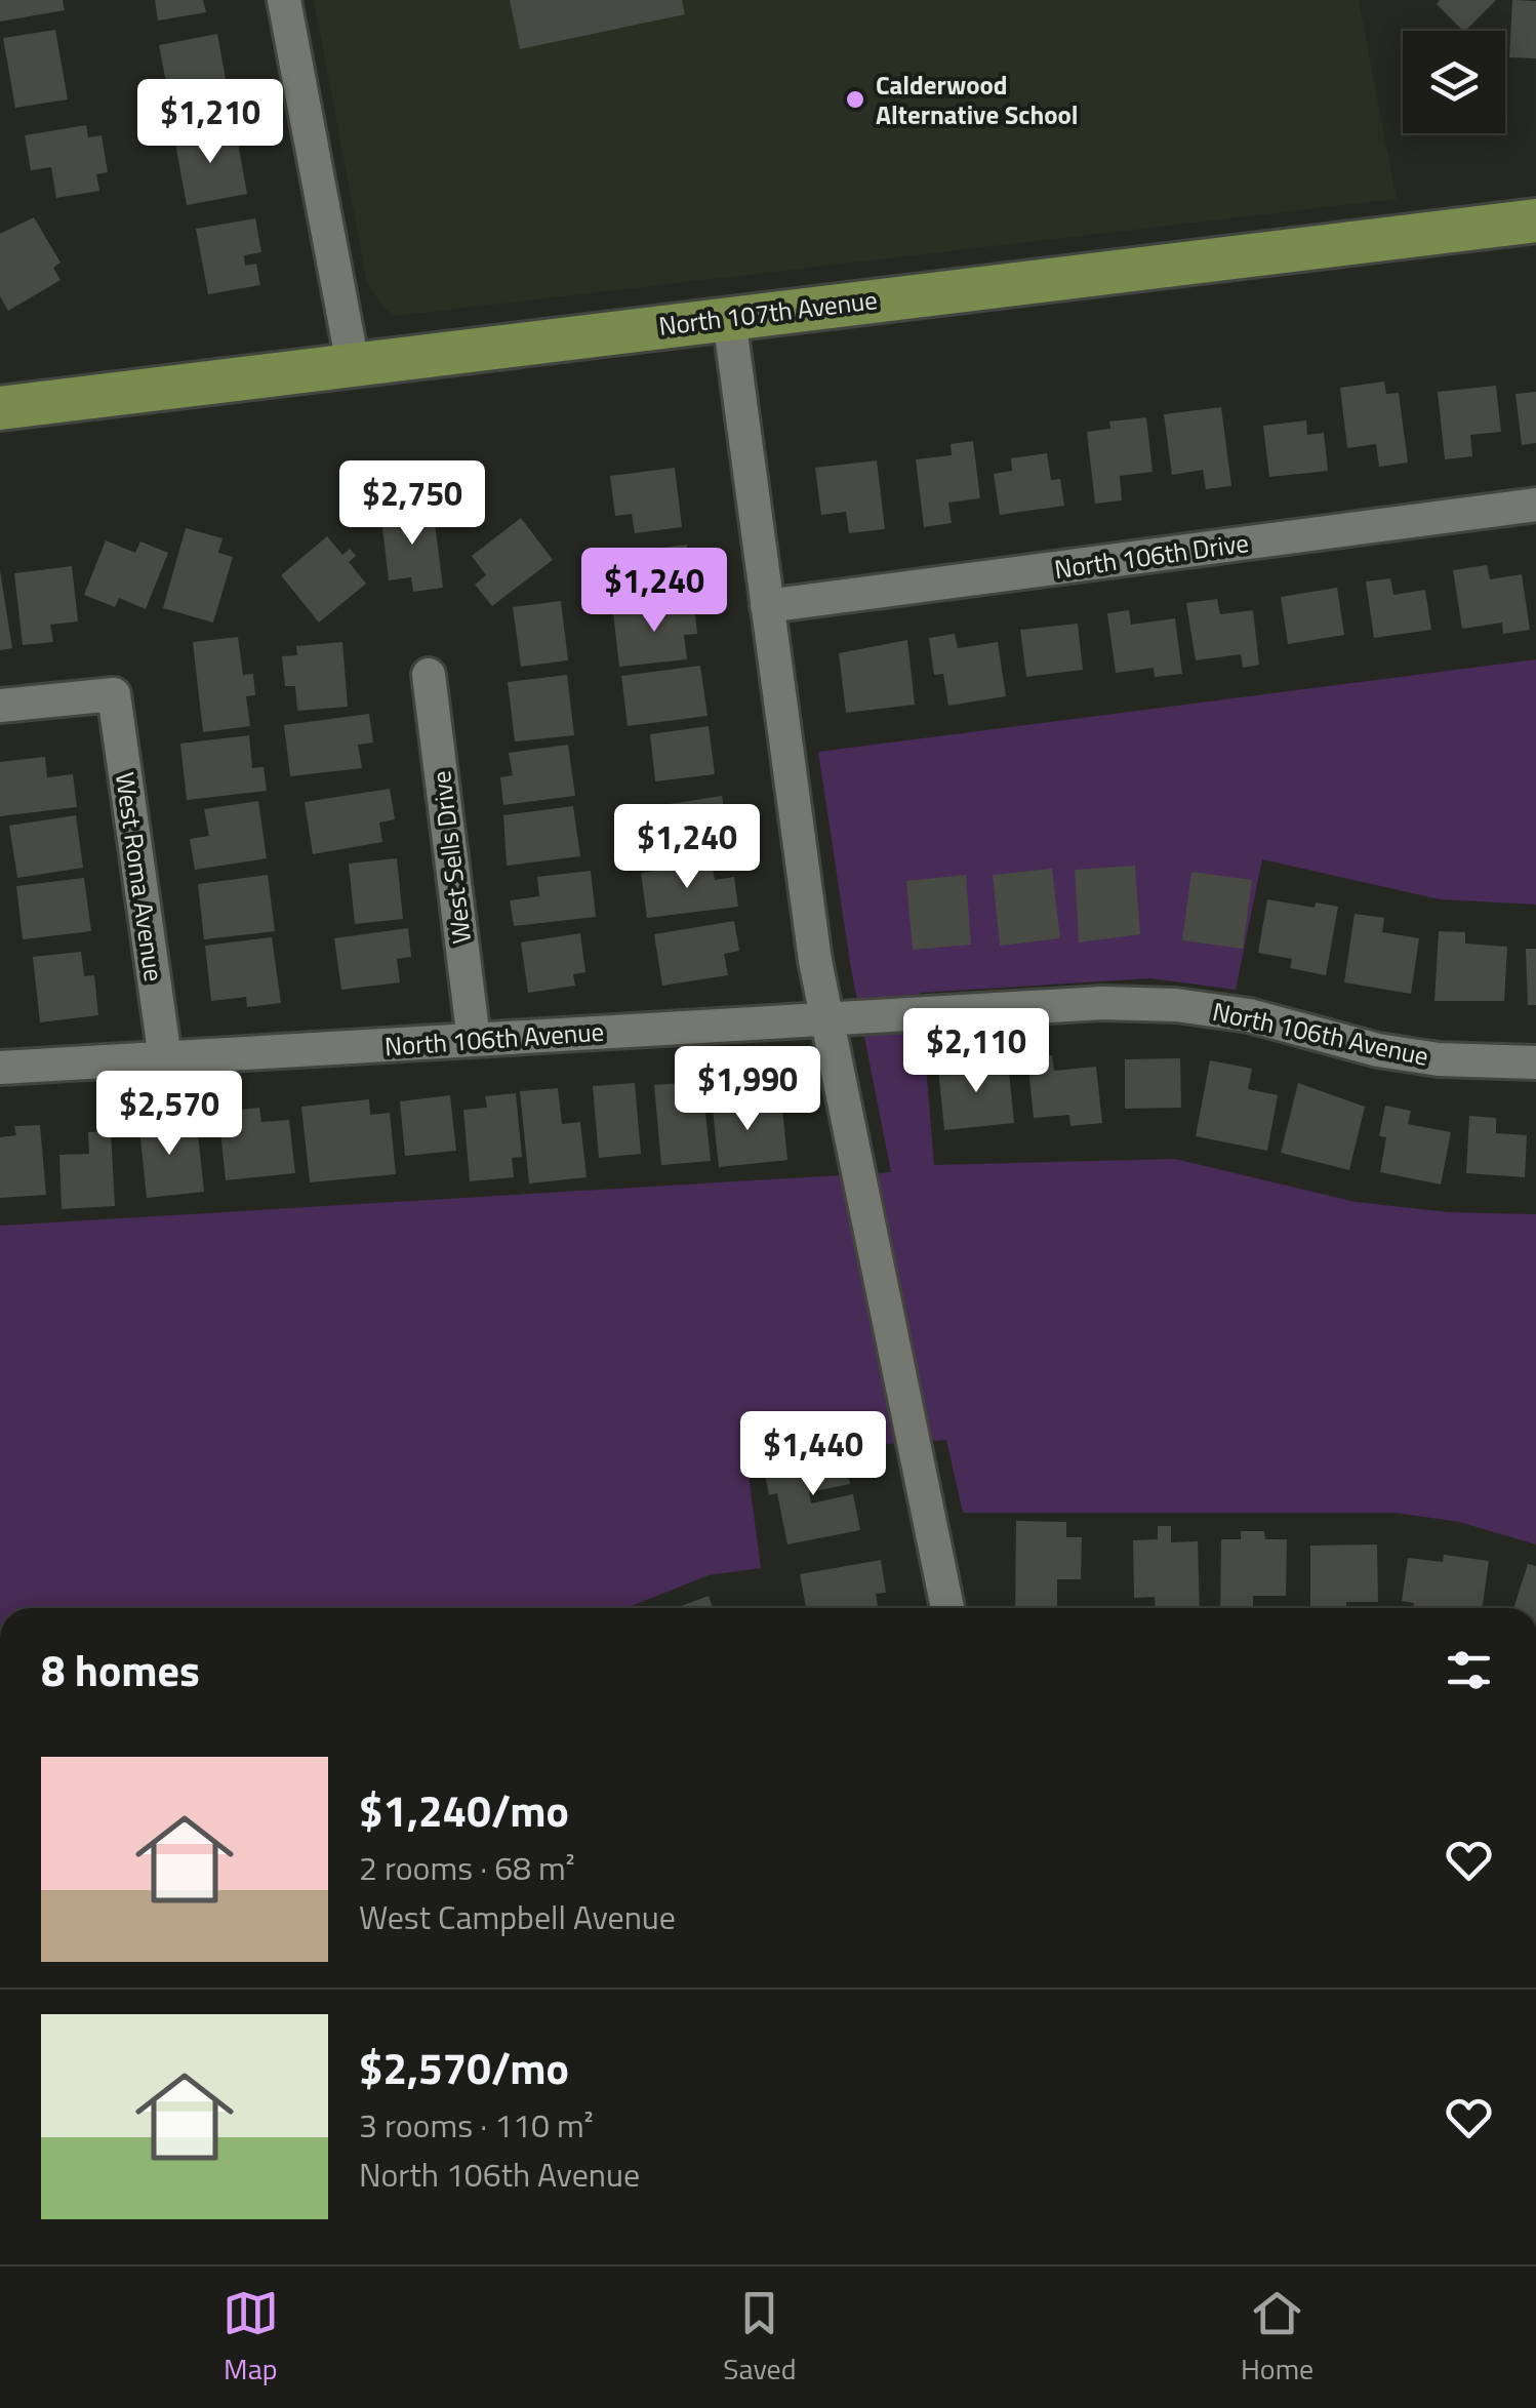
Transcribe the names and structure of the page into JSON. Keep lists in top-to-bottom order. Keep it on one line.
{"streets":{"main road":["North 107th Avenue"],"street":["North 106th Drive","West Sells Drive","West Roma Avenue","North 106th Avenue"]},"crossings":[["West Sells Drive","North 106th Avenue"],["West Roma Avenue","North 106th Avenue"]],"places":["Calderwood Alternative School"],"page":{"price":["$1,210","$2,750","$1,240","$1,240","$2,110","$1,990","$2,570","$1,440"],"heading":"8 homes","list":[{"name":"$1,240/mo","note":"2 rooms · 68 m² · West Campbell Avenue"},{"name":"$2,570/mo","note":"3 rooms · 110 m² · North 106th Avenue"}],"tabs":["Map","Saved","Home"]}}
